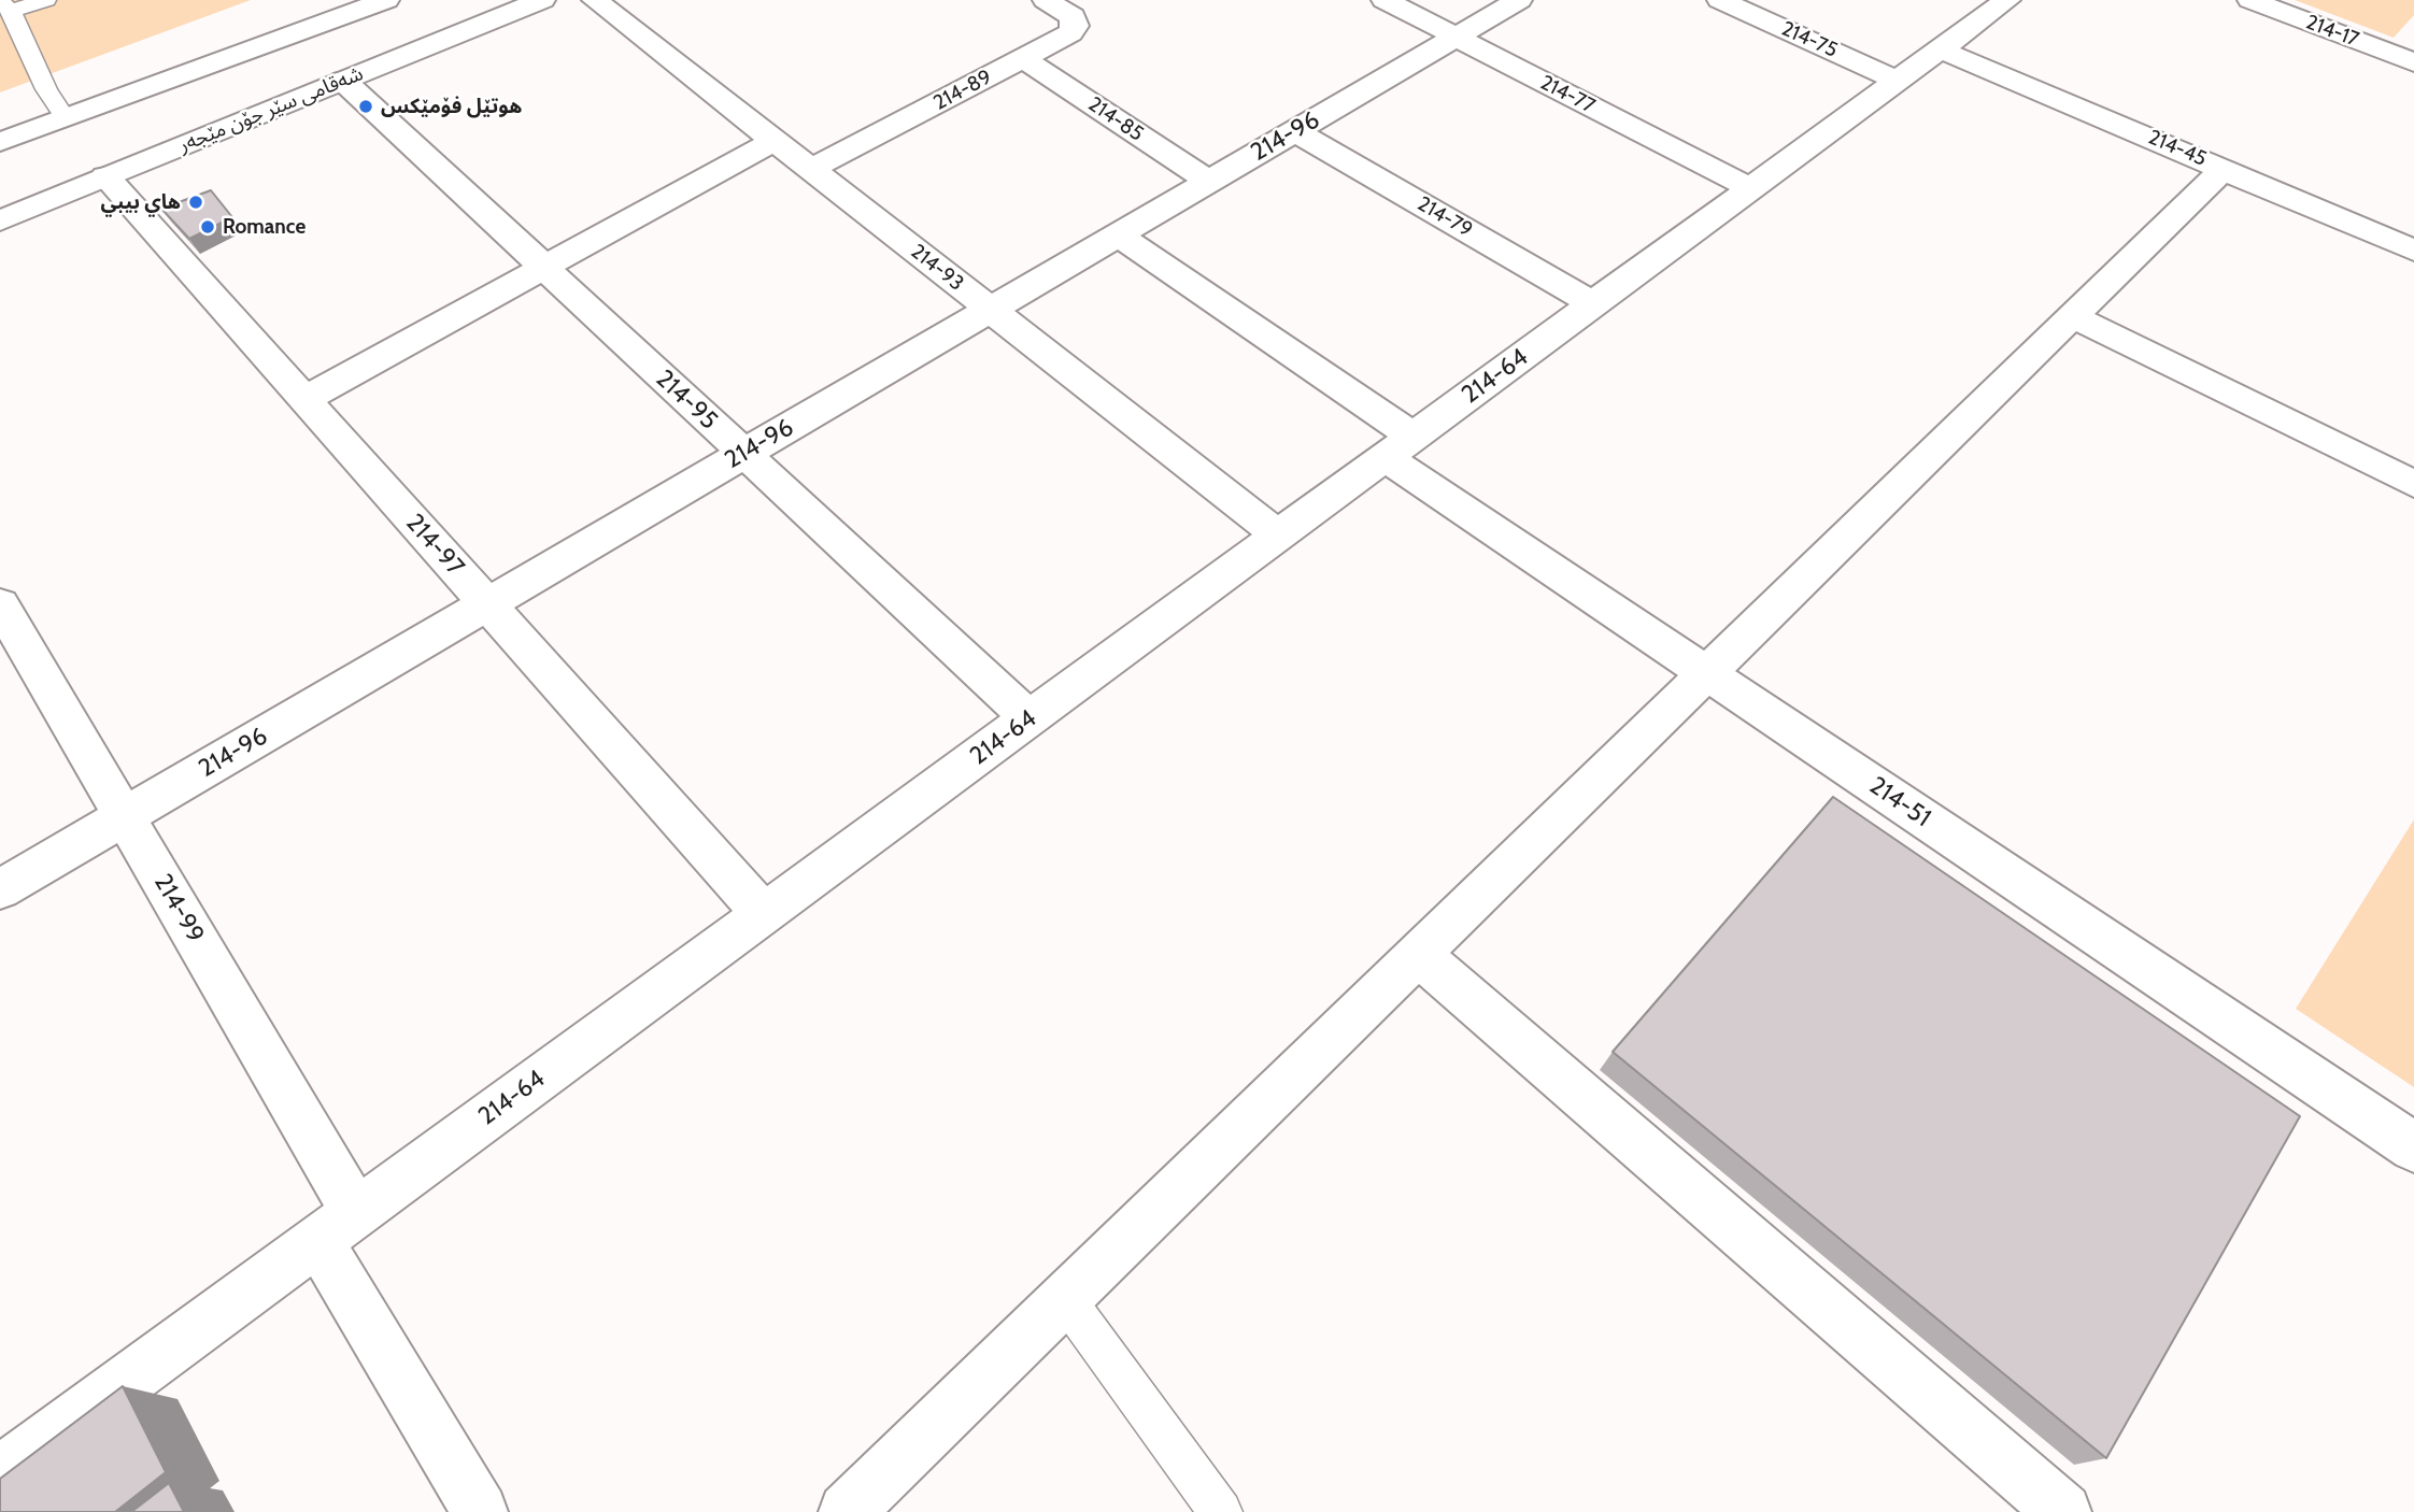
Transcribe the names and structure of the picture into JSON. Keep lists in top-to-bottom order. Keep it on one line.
{"streets":{"main road":["214-17","214-75","214-89","214-77","شەقامی سێر جۆن مێجەر","214-85","214-96","214-45","214-79","214-93","214-64","214-95","214-97","214-51","214-99"]},"crossings":[["214-75","214-64"],["214-89","214-85"],["214-89","214-93"],["214-77","214-96"],["214-77","214-64"],["شەقامی سێر جۆن مێجەر","214-95"],["شەقامی سێر جۆن مێجەر","214-97"],["214-85","214-96"],["214-96","214-79"],["214-96","214-93"],["214-96","214-95"],["214-96","214-97"],["214-96","214-51"],["214-96","214-99"],["214-45","214-64"],["214-79","214-64"],["214-93","214-64"],["214-64","214-95"],["214-64","214-97"],["214-64","214-51"],["214-64","214-99"]],"places":["هوتێل فۆمێکس","هاي بيبي","Romance"]}
